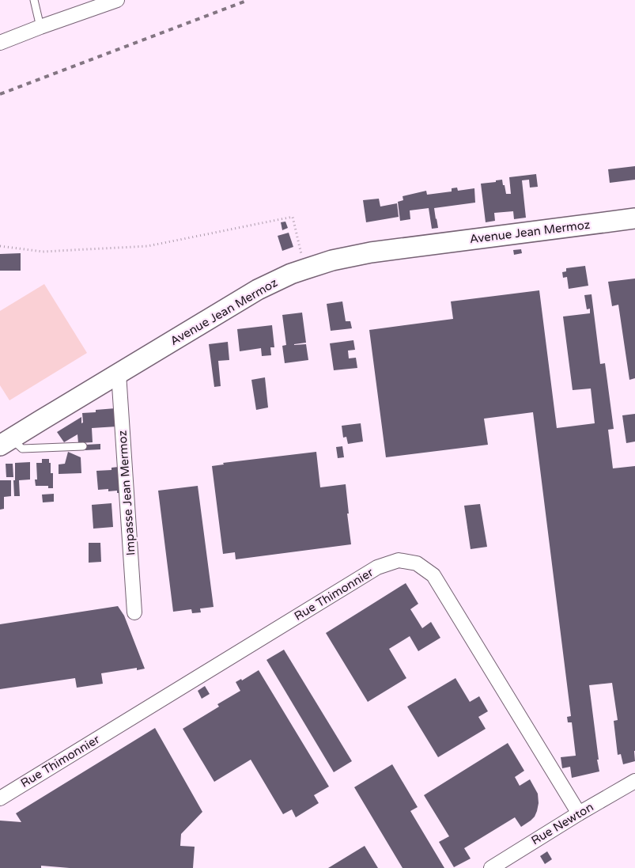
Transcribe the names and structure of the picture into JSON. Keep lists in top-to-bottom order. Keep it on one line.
{"streets":{"main road":["Avenue Jean Mermoz"],"street":["Impasse Jean Mermoz","Rue Thimonnier","Rue Newton"]},"crossings":[["Avenue Jean Mermoz","Impasse Jean Mermoz"],["Rue Thimonnier","Rue Newton"]]}
